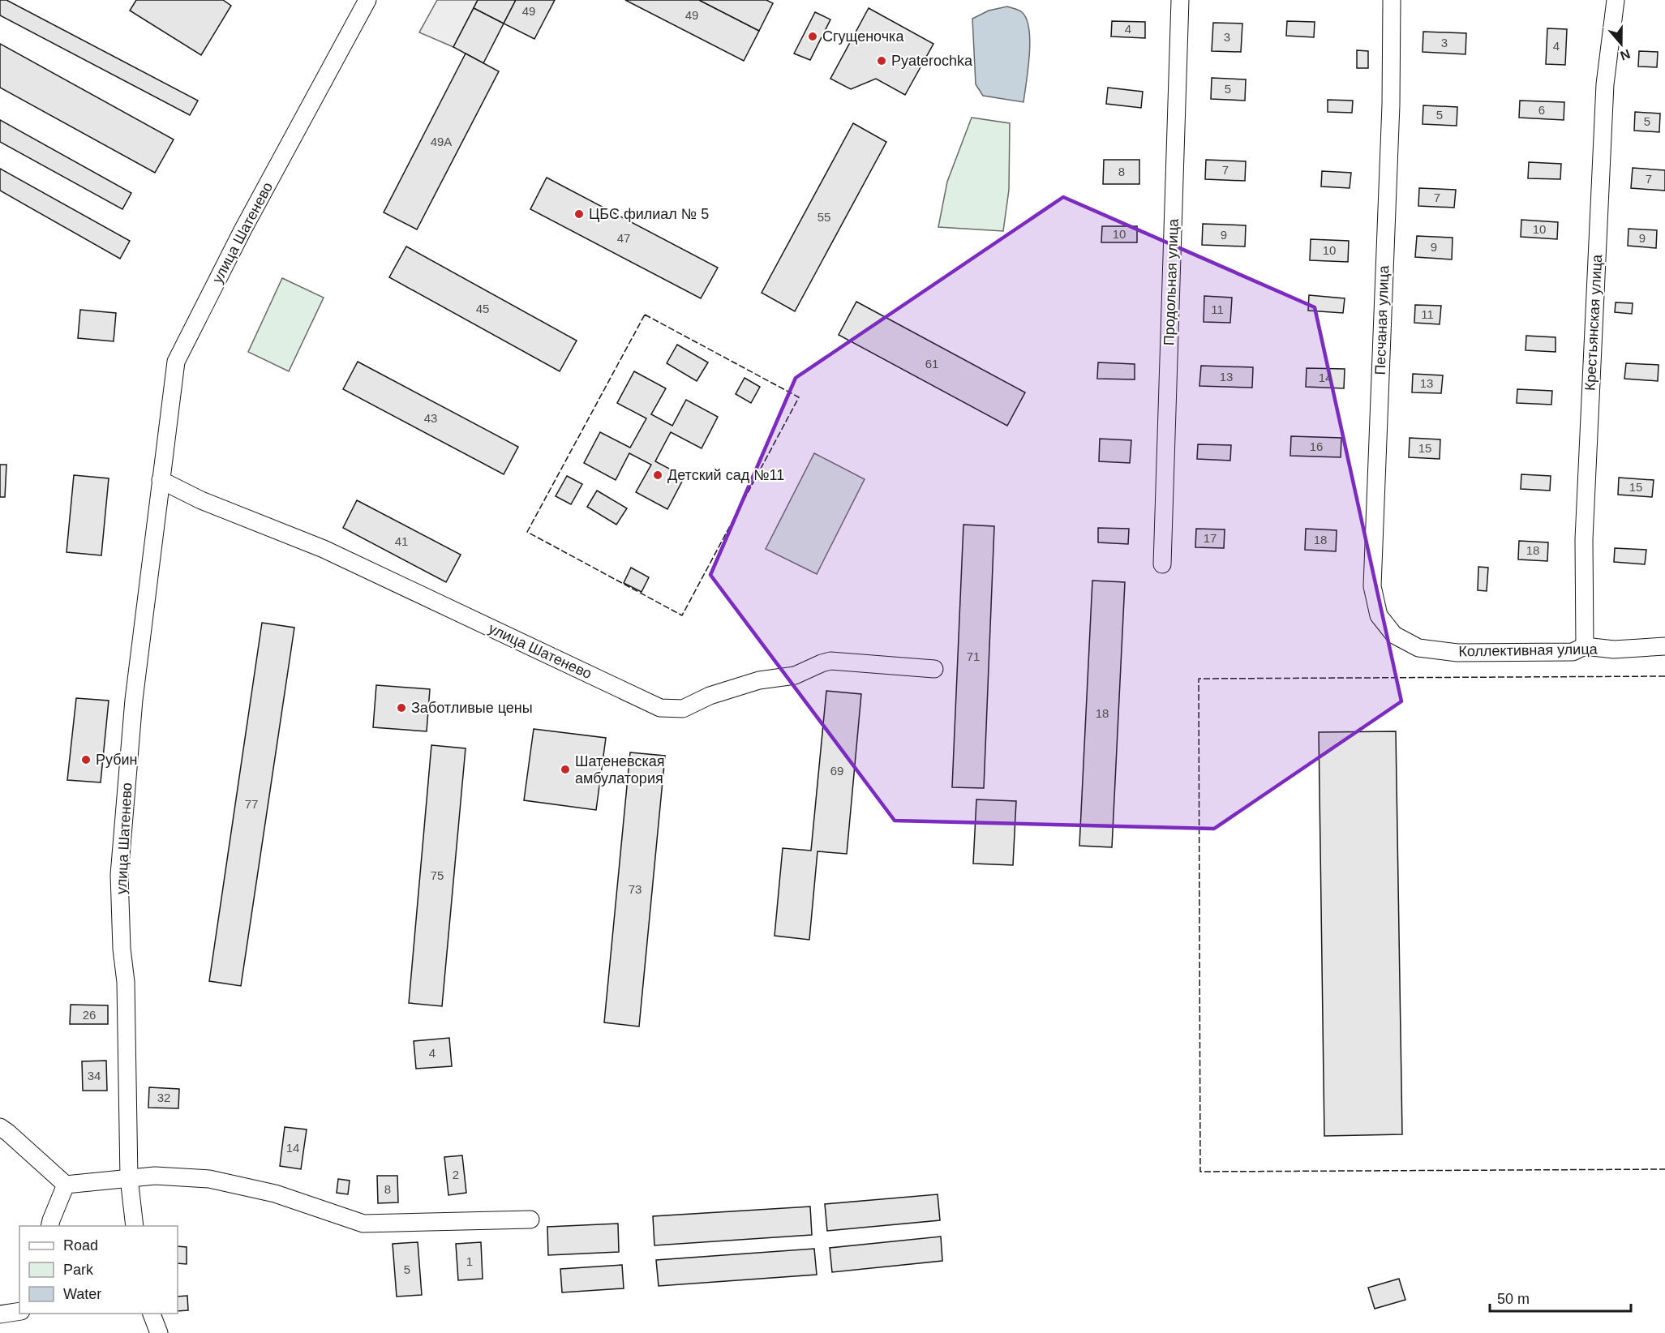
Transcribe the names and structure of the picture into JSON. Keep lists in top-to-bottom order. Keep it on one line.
{"streets":{"street":["улица Шатенево","Продольная улица","Песчаная улица","Крестьянская улица","Коллективная улица"]},"crossings":[["Песчаная улица","Коллективная улица"],["Крестьянская улица","Коллективная улица"]],"places":["Сгущеночка","Pyaterochka","ЦБС филиал № 5","Детский сад №11","Заботливые цены","Рубин","Шатеневская амбулатория"],"house_numbers":["49","49","4","3","3","4","5","6","5","5","49А","7","8","7","7","55","10","10","9","47","9","9","10","45","11","11","61","13","14","13","43","16","15","15","17","18","41","18","71","18","69","77","75","73","26","4","34","32","14","2","8","1","5"],"legend":["Road","Park","Water"],"scale_bar":"50 m","north":"bottom"}
